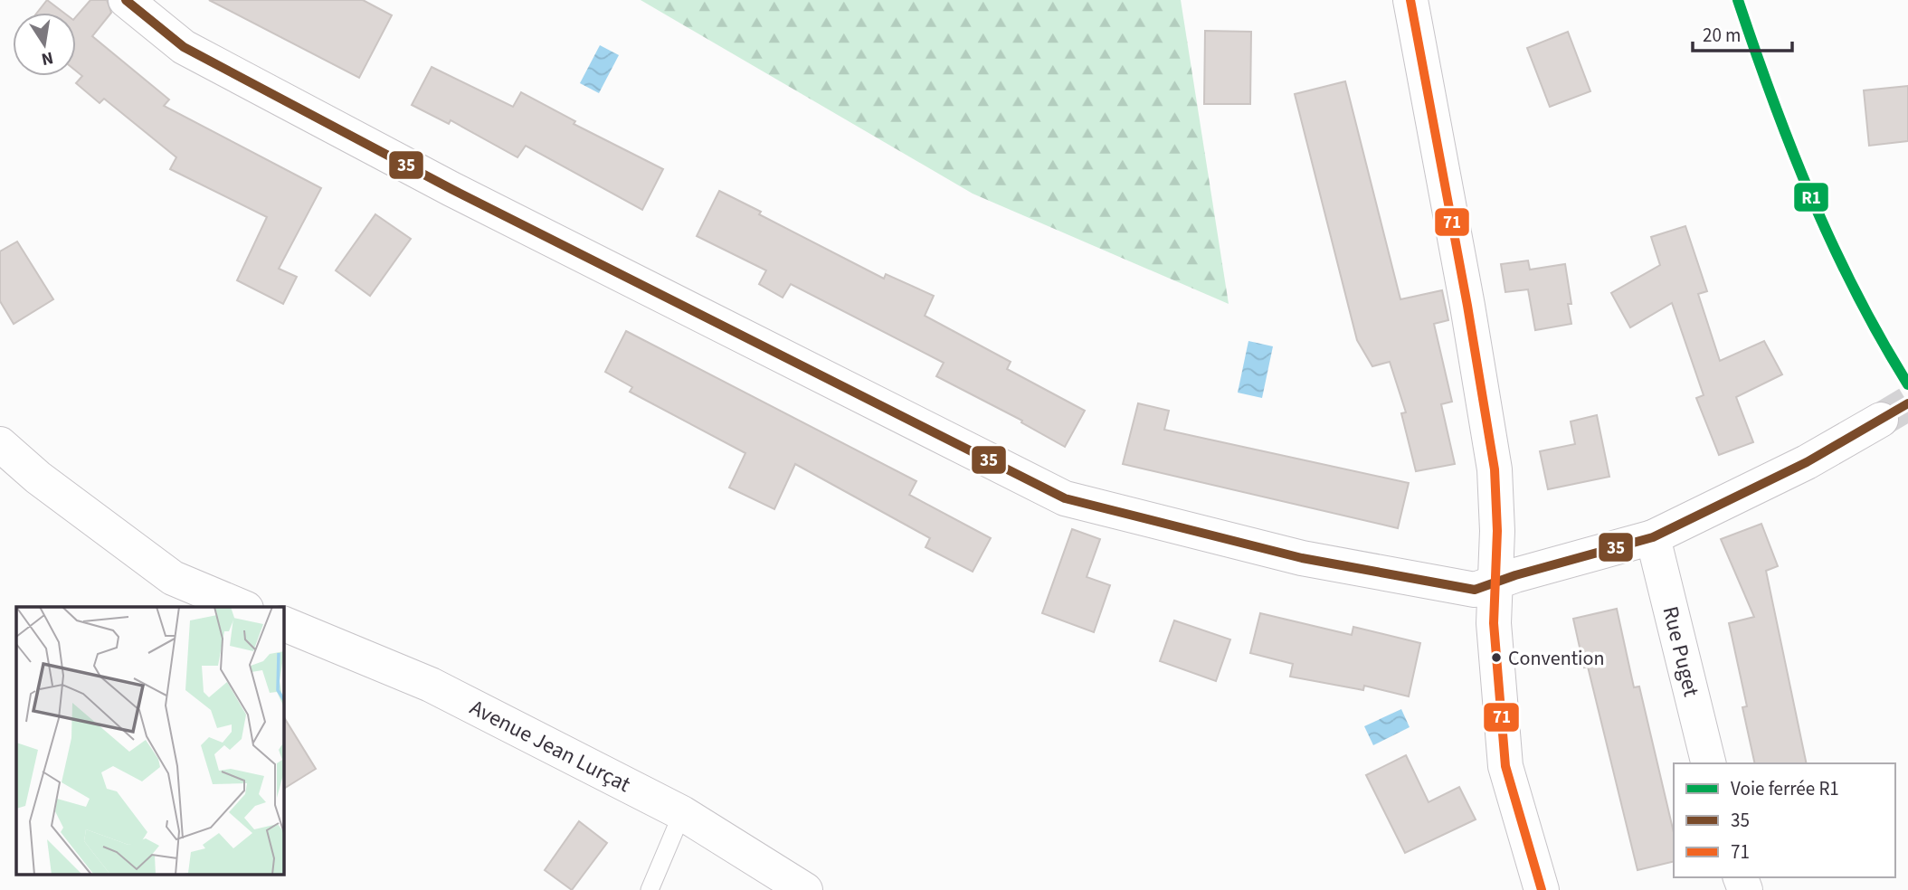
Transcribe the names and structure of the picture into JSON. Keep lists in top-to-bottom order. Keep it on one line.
{"streets":{"street":["Rue Puget","Avenue Jean Lurçat"]},"places":["Convention"],"lines":["rail line R1","transit line 35","transit line 71"],"legend":["Voie ferrée R1","35","71"],"scale_bar":"20 m","north":"bottom"}
